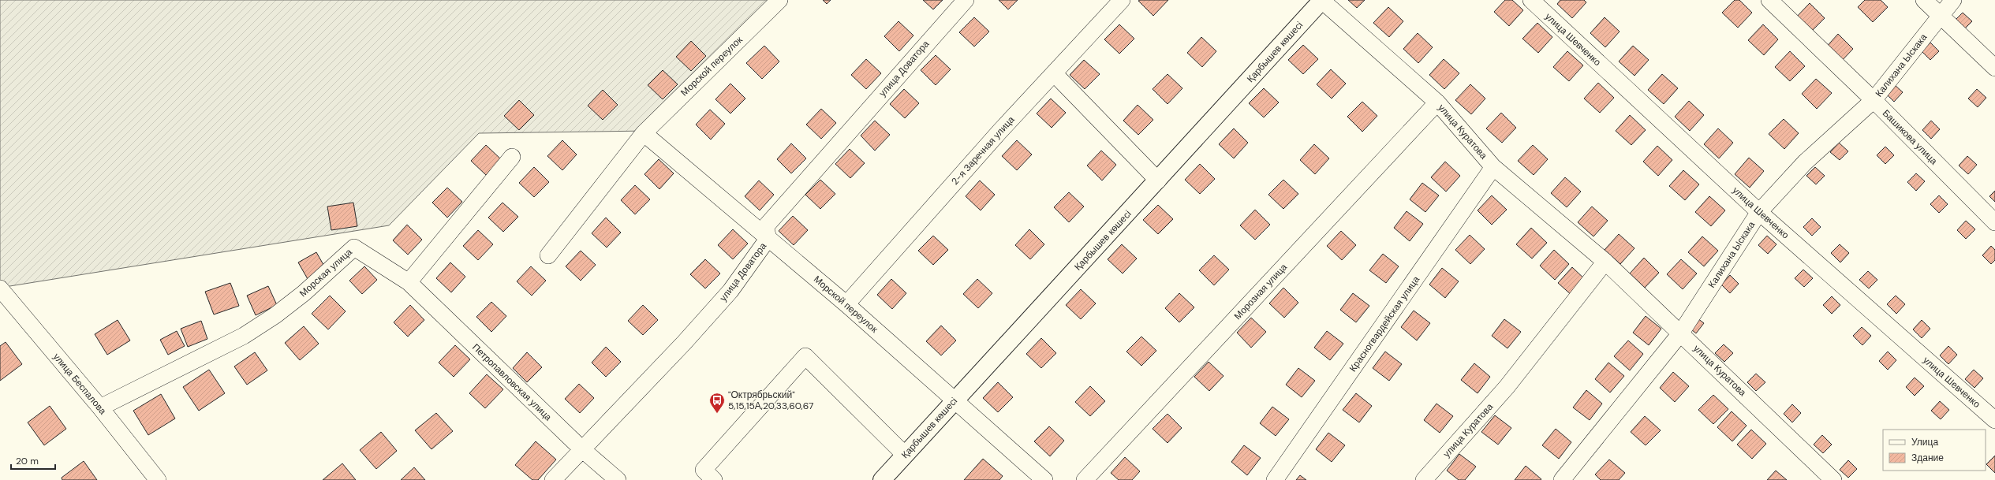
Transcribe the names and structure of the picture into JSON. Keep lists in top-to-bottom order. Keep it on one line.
{"streets":{"main road":["Қарбышев көшесі"],"street":["улица Шевченко","Калихана Ыскака","Морской переулок","улица Доватора","улица Куратова","Башикова улица","2-я Заречная улица","Морская улица","Морозная улица","Красногвардейская улица","Петропавловская улица","улица Беспалова"]},"crossings":[["улица Шевченко","Калихана Ыскака"],["Қарбышев көшесі","Морской переулок"],["Қарбышев көшесі","улица Куратова"],["Калихана Ыскака","улица Куратова"],["Калихана Ыскака","Башикова улица"],["Морской переулок","улица Доватора"],["Морской переулок","2-я Заречная улица"],["улица Доватора","Петропавловская улица"],["улица Куратова","Морозная улица"],["улица Куратова","Красногвардейская улица"],["Морская улица","Петропавловская улица"],["Морская улица","улица Беспалова"]],"places":{"bus stop":["\"Октрябрьский\" 5,15,15А,20,33,60,67"]},"legend":["Улица","Здание"],"scale_bar":"20 m"}
